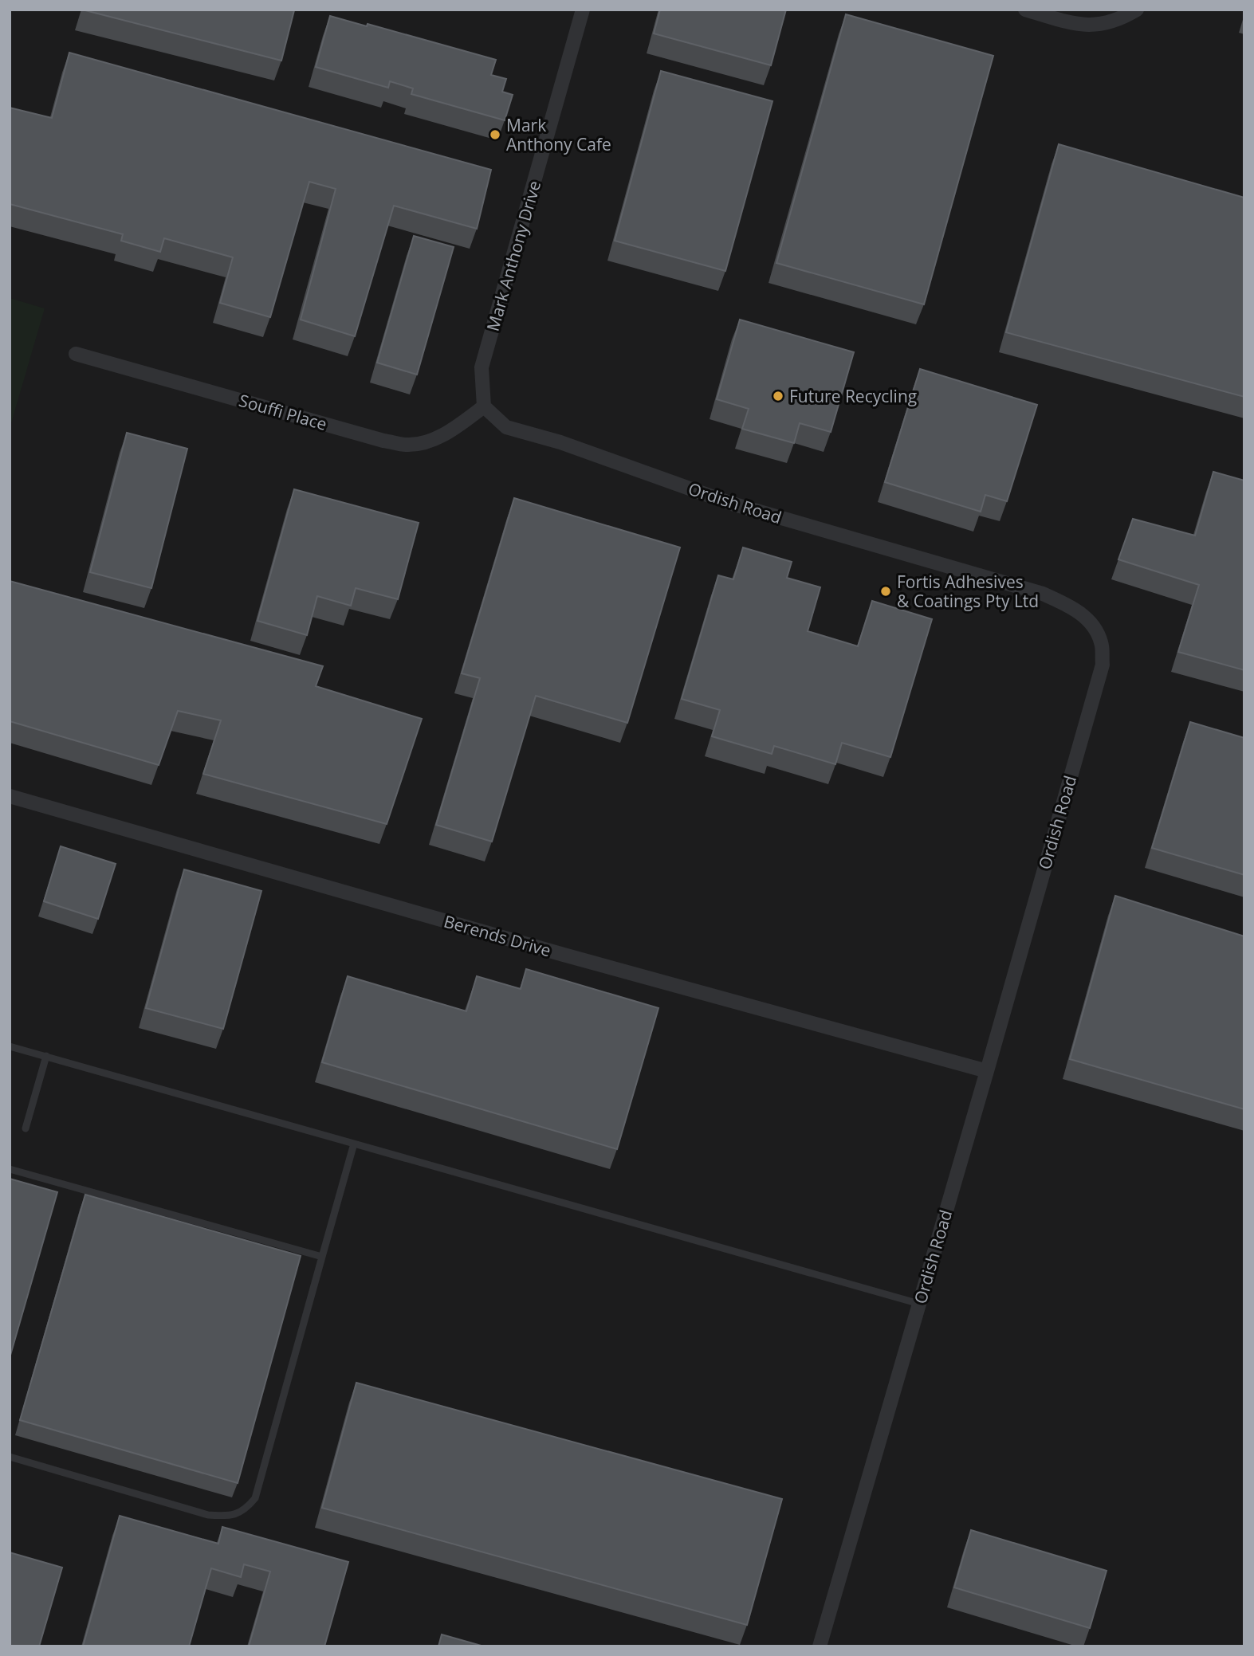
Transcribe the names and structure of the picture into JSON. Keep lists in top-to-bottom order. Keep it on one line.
{"streets":{"street":["Mark Anthony Drive","Souffi Place","Ordish Road","Berends Drive"]},"crossings":[["Mark Anthony Drive","Souffi Place"],["Mark Anthony Drive","Ordish Road"],["Souffi Place","Ordish Road"],["Ordish Road","Berends Drive"]],"places":["Mark Anthony Cafe","Future Recycling","Fortis Adhesives & Coatings Pty Ltd"]}
